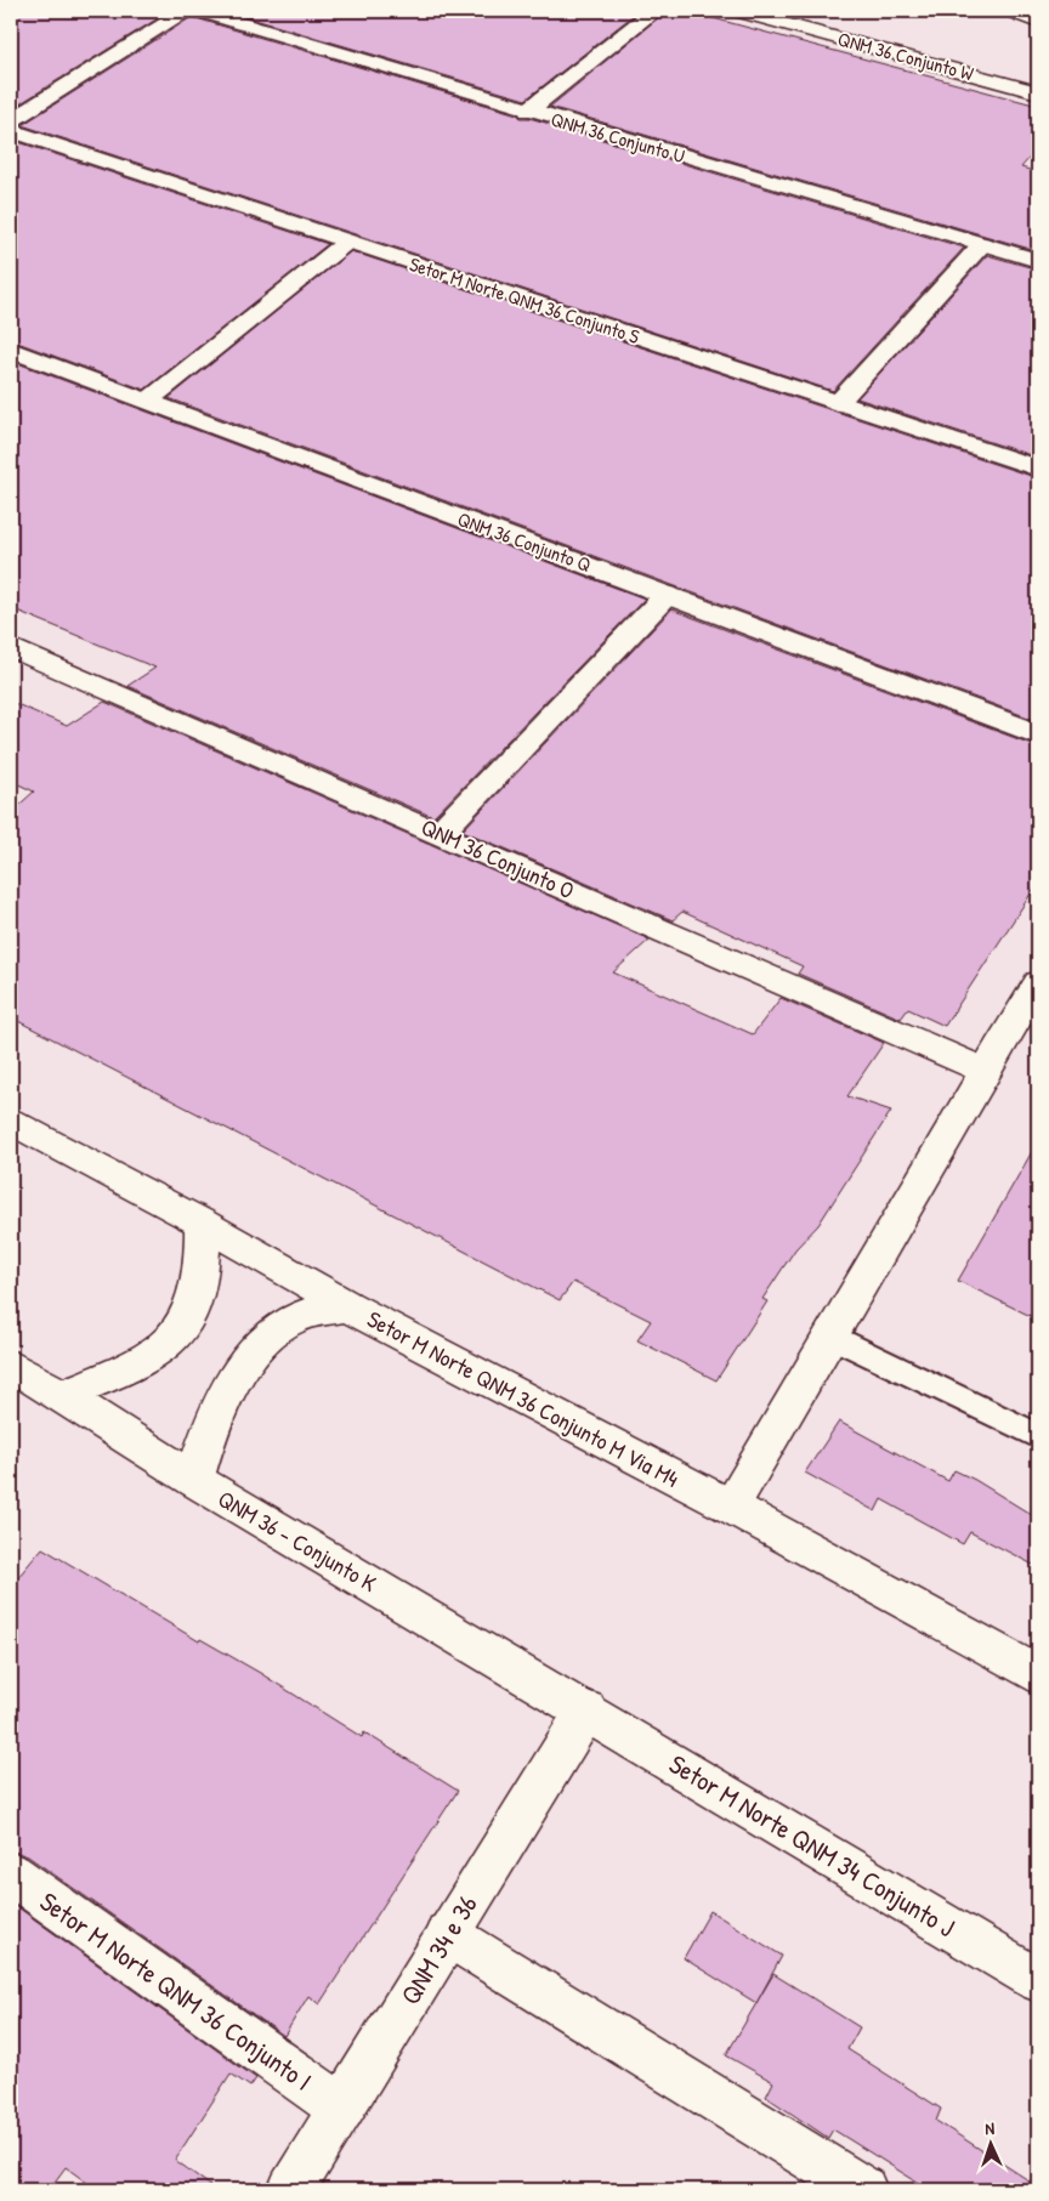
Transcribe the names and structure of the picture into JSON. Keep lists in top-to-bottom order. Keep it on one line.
{"streets":{"street":["QNM 36 Conjunto W","QNM 36 Conjunto U","Setor M Norte QNM 36 Conjunto S","QNM 36 Conjunto Q","QNM 36 Conjunto O","Setor M Norte QNM 36 Conjunto M Via M4","QNM 36 - Conjunto K","Setor M Norte QNM 34 Conjunto J","QNM 34 e 36","Setor M Norte QNM 36 Conjunto I"]},"crossings":[["QNM 36 - Conjunto K","Setor M Norte QNM 34 Conjunto J"],["QNM 36 - Conjunto K","QNM 34 e 36"],["Setor M Norte QNM 34 Conjunto J","QNM 34 e 36"],["QNM 34 e 36","Setor M Norte QNM 36 Conjunto I"]],"north":"top"}
